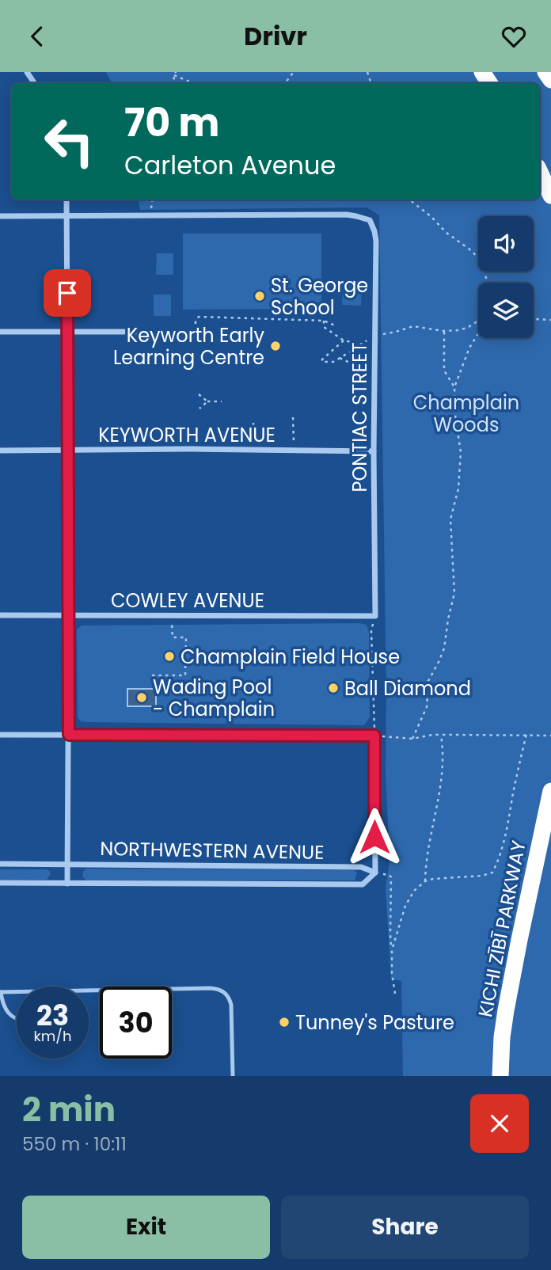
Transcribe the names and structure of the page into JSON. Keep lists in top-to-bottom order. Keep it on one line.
{"streets":{"highway":["KICHI ZĪBĪ PARKWAY"],"street":["PONTIAC STREET","KEYWORTH AVENUE","COWLEY AVENUE","NORTHWESTERN AVENUE"]},"crossings":[["PONTIAC STREET","KEYWORTH AVENUE"],["PONTIAC STREET","COWLEY AVENUE"]],"parks":["Champlain Woods"],"places":["St. George School","Keyworth Early Learning Centre","Champlain Field House","Ball Diamond","Wading Pool - Champlain","Tunney's Pasture"],"page":{"header":"Drivr","turn":["70 m","Carleton Avenue"],"speed":"23 km/h","limit":"30","heading":["2 min","550 m · 10:11"],"buttons":["Exit","Share"]}}
